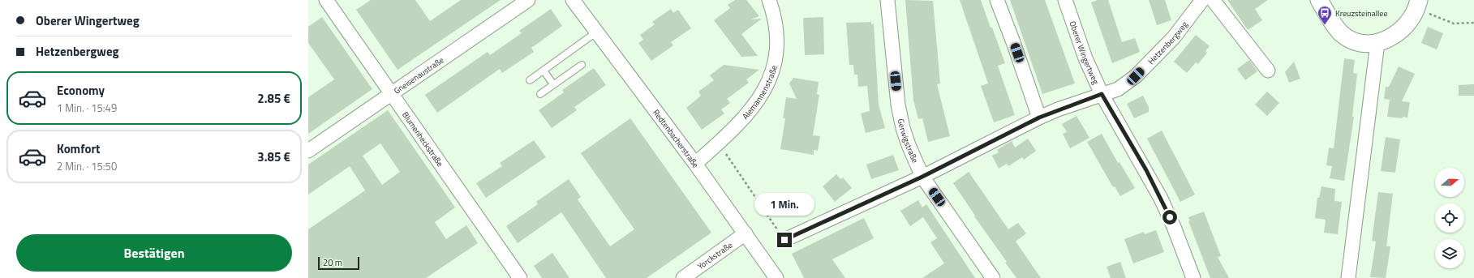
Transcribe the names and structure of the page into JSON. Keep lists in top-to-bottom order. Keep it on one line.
{"streets":{"street":["Hetzenbergweg","Oberer Wingertweg","Gneisenaustraße","Alemannenstraße","Redtenbacherstraße","Blumenheckstraße","Gerwigstraße","Yorckstraße"]},"crossings":[["Hetzenbergweg","Oberer Wingertweg"],["Hetzenbergweg","Gerwigstraße"],["Gneisenaustraße","Blumenheckstraße"],["Alemannenstraße","Redtenbacherstraße"],["Redtenbacherstraße","Yorckstraße"]],"places":{"bus stop":["Kreuzsteinallee"]},"scale_bar":"20 m","north":"right","page":{"banner":["Oberer Wingertweg","Hetzenbergweg"],"list":[{"name":"Economy","note":"1 Min. · 15:49","value":"2.85 €"},{"name":"Komfort","note":"2 Min. · 15:50","value":"3.85 €"}],"bubble":"1 Min.","buttons":"Bestätigen","scale":"20 m"}}
